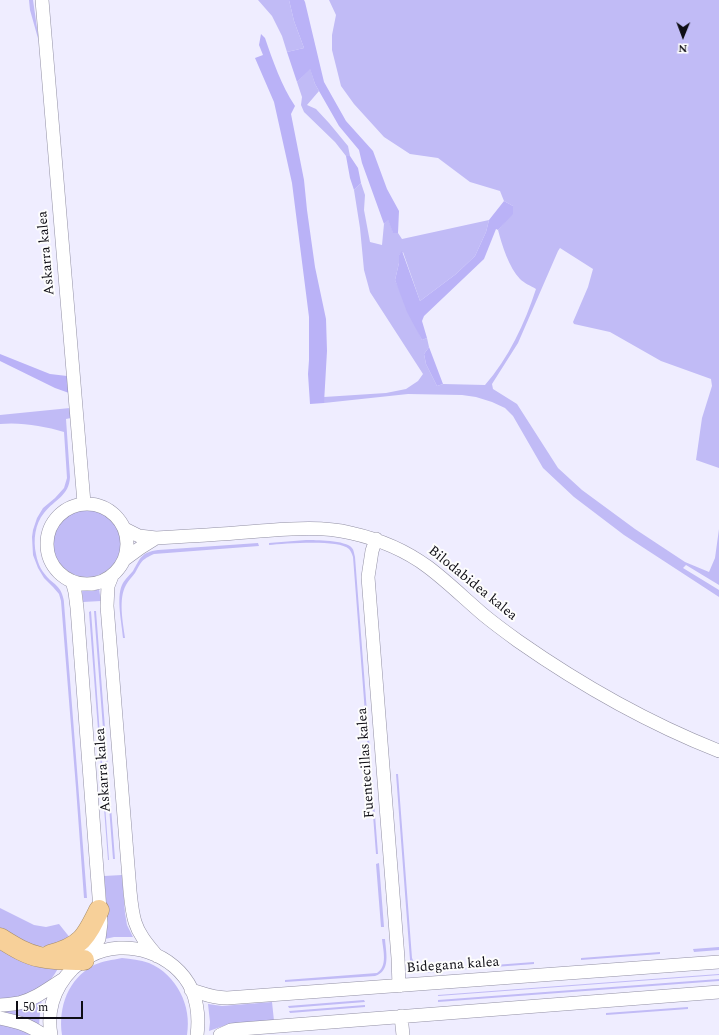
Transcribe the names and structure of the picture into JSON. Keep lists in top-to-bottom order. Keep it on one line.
{"streets":{"street":["Askarra kalea","Bilodabidea kalea","Fuentecillas kalea","Bidegana kalea"]},"crossings":[["Askarra kalea","Bilodabidea kalea"],["Bilodabidea kalea","Fuentecillas kalea"],["Fuentecillas kalea","Bidegana kalea"]],"scale_bar":"50 m","north":"bottom"}
